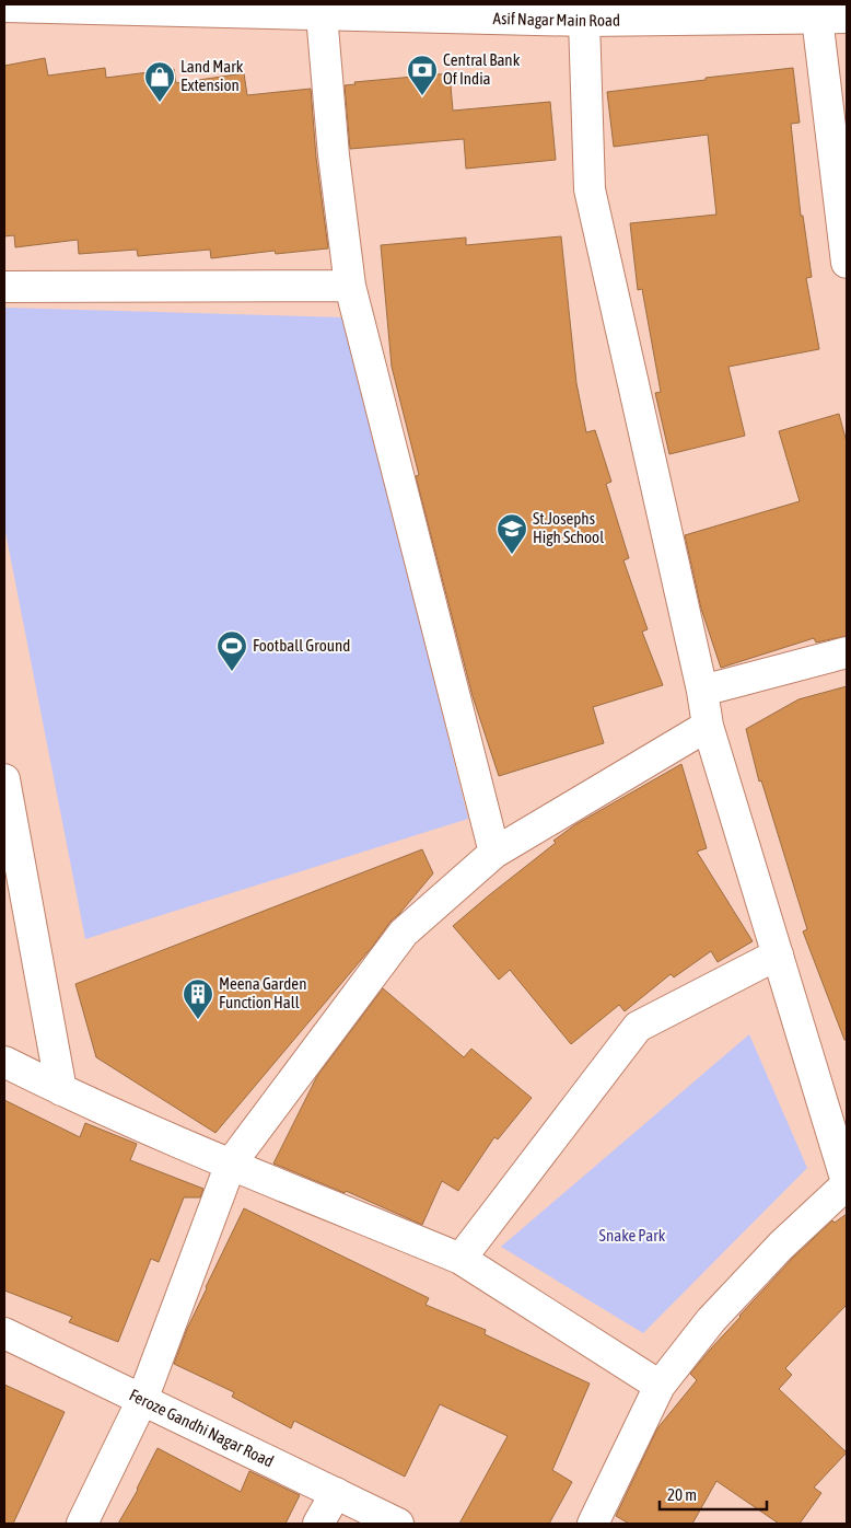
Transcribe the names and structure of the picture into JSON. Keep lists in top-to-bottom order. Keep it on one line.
{"streets":{"street":["Asif Nagar Main Road","Feroze Gandhi Nagar Road"]},"parks":["Snake Park"],"places":{"bank":["Central Bank Of India"],"shop":["Land Mark Extension"],"school or university":["St.Josephs High School"],"sports":["Football Ground"],"building":["Meena Garden Function Hall"]},"scale_bar":"20 m"}
